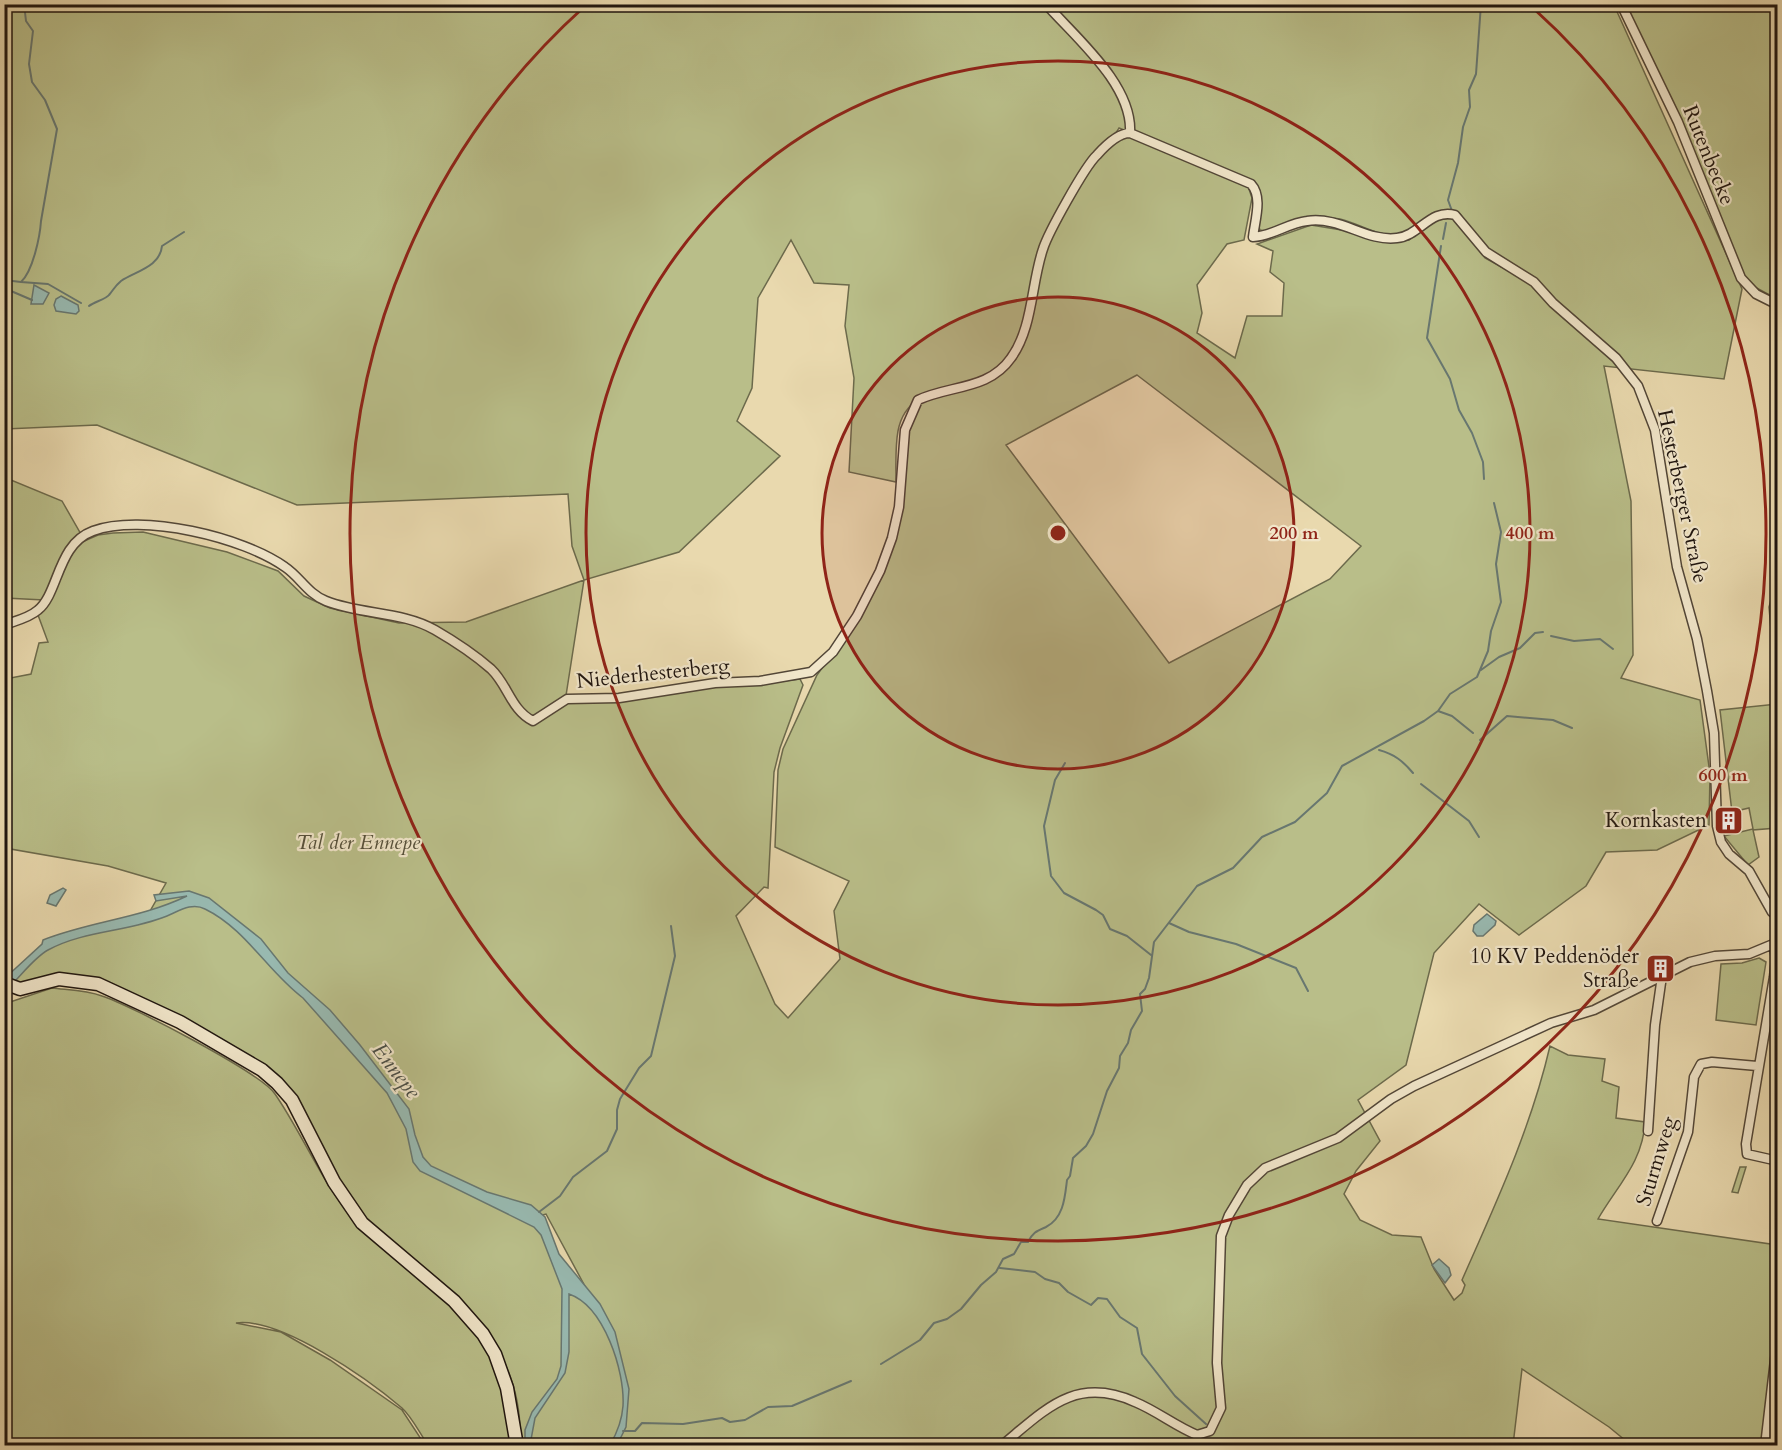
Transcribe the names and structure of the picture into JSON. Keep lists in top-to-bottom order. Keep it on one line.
{"streets":{"street":["Rutenbecke","Hesterberger Straße","Niederhesterberg","Sturmweg"]},"crossings":[["Hesterberger Straße","Niederhesterberg"]],"water":["Ennepe"],"parks":["Tal der Ennepe"],"places":{"building":["Kornkasten","10 KV Peddenöder Straße"]},"rings":["200 m","400 m","600 m"]}
